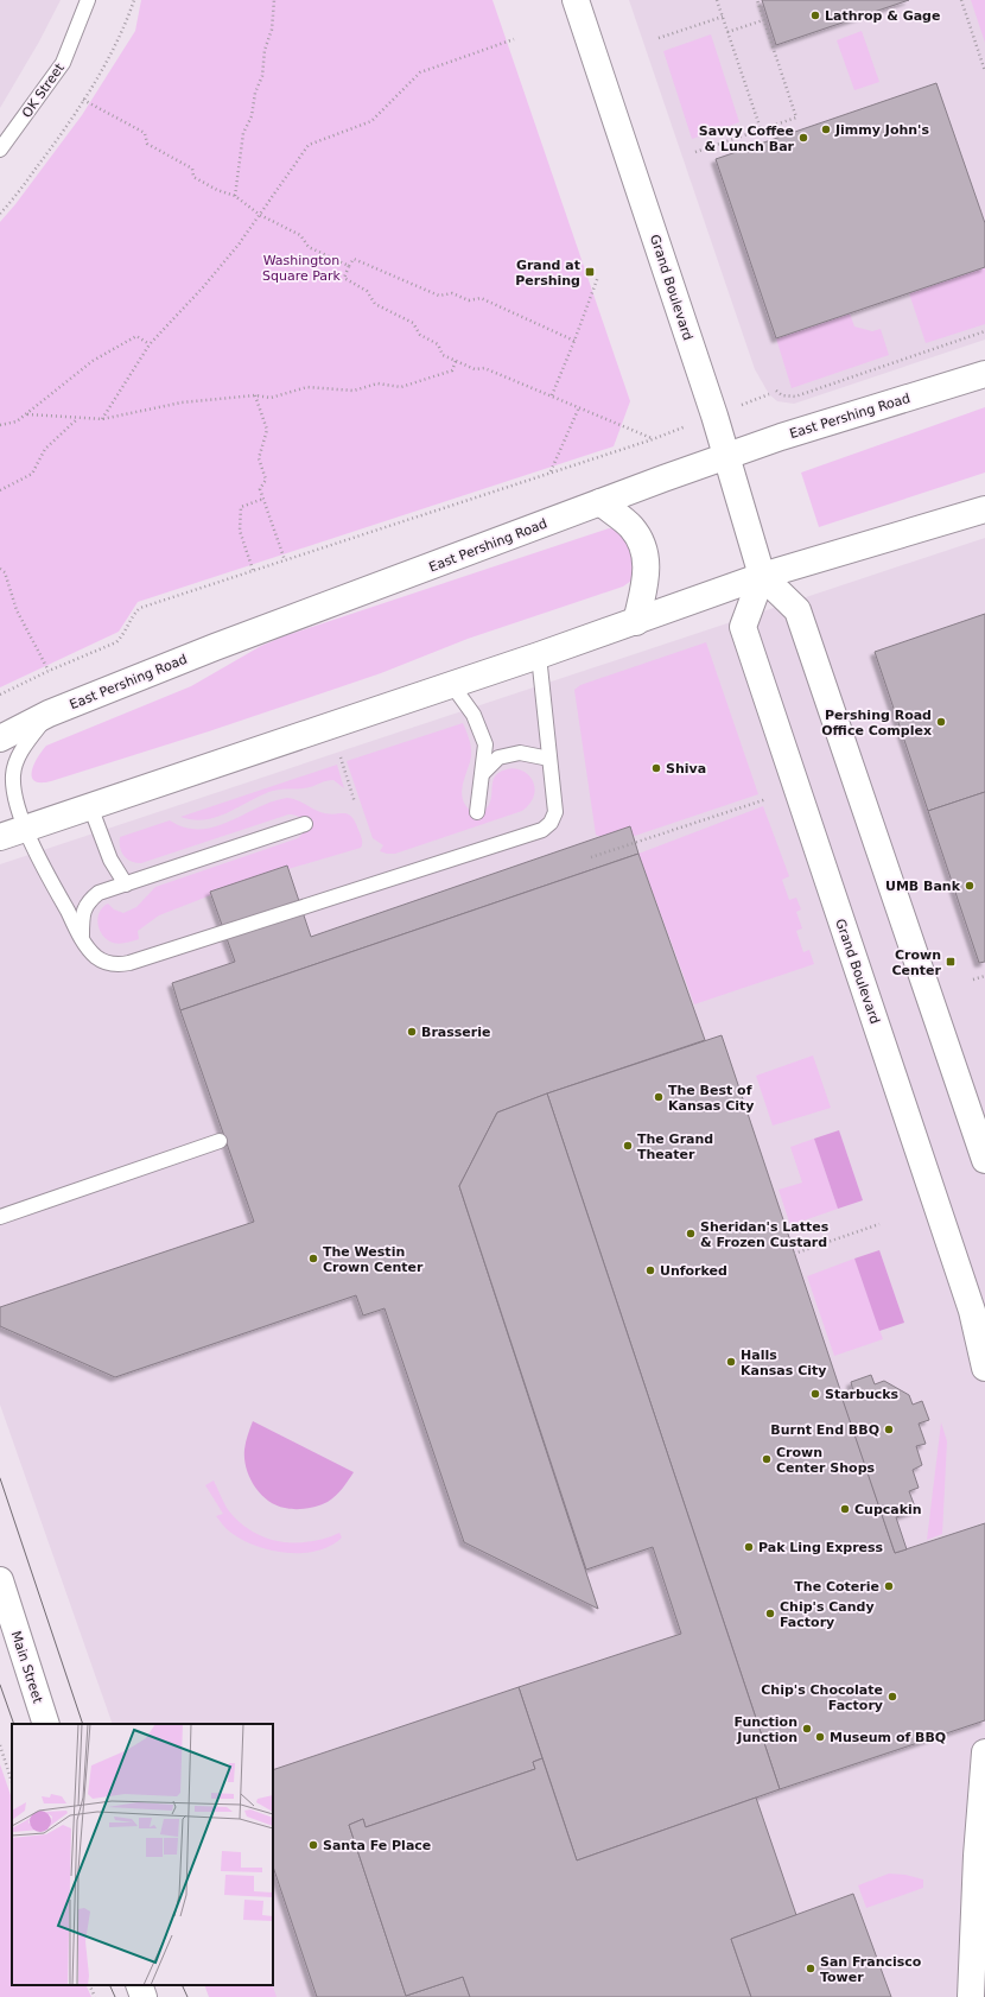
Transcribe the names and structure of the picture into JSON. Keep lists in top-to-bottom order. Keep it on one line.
{"streets":{"main road":["Grand Boulevard","East Pershing Road","Main Street"],"lane":["OK Street"]},"crossings":[["Grand Boulevard","East Pershing Road"]],"parks":["Washington Square Park"],"places":{"other":["Lathrop & Gage","Jimmy John's","Savvy Coffee & Lunch Bar","Pershing Road Office Complex","Shiva","UMB Bank","Brasserie","The Best of Kansas City","The Grand Theater","Sheridan's Lattes & Frozen Custard","The Westin Crown Center","Unforked","Halls Kansas City","Starbucks","Burnt End BBQ","Crown Center Shops","Cupcakin","Pak Ling Express","The Coterie","Chip's Candy Factory","Chip's Chocolate Factory","Function Junction","Museum of BBQ","Santa Fe Place","San Francisco Tower"],"transit":["Grand at Pershing","Crown Center"]}}
